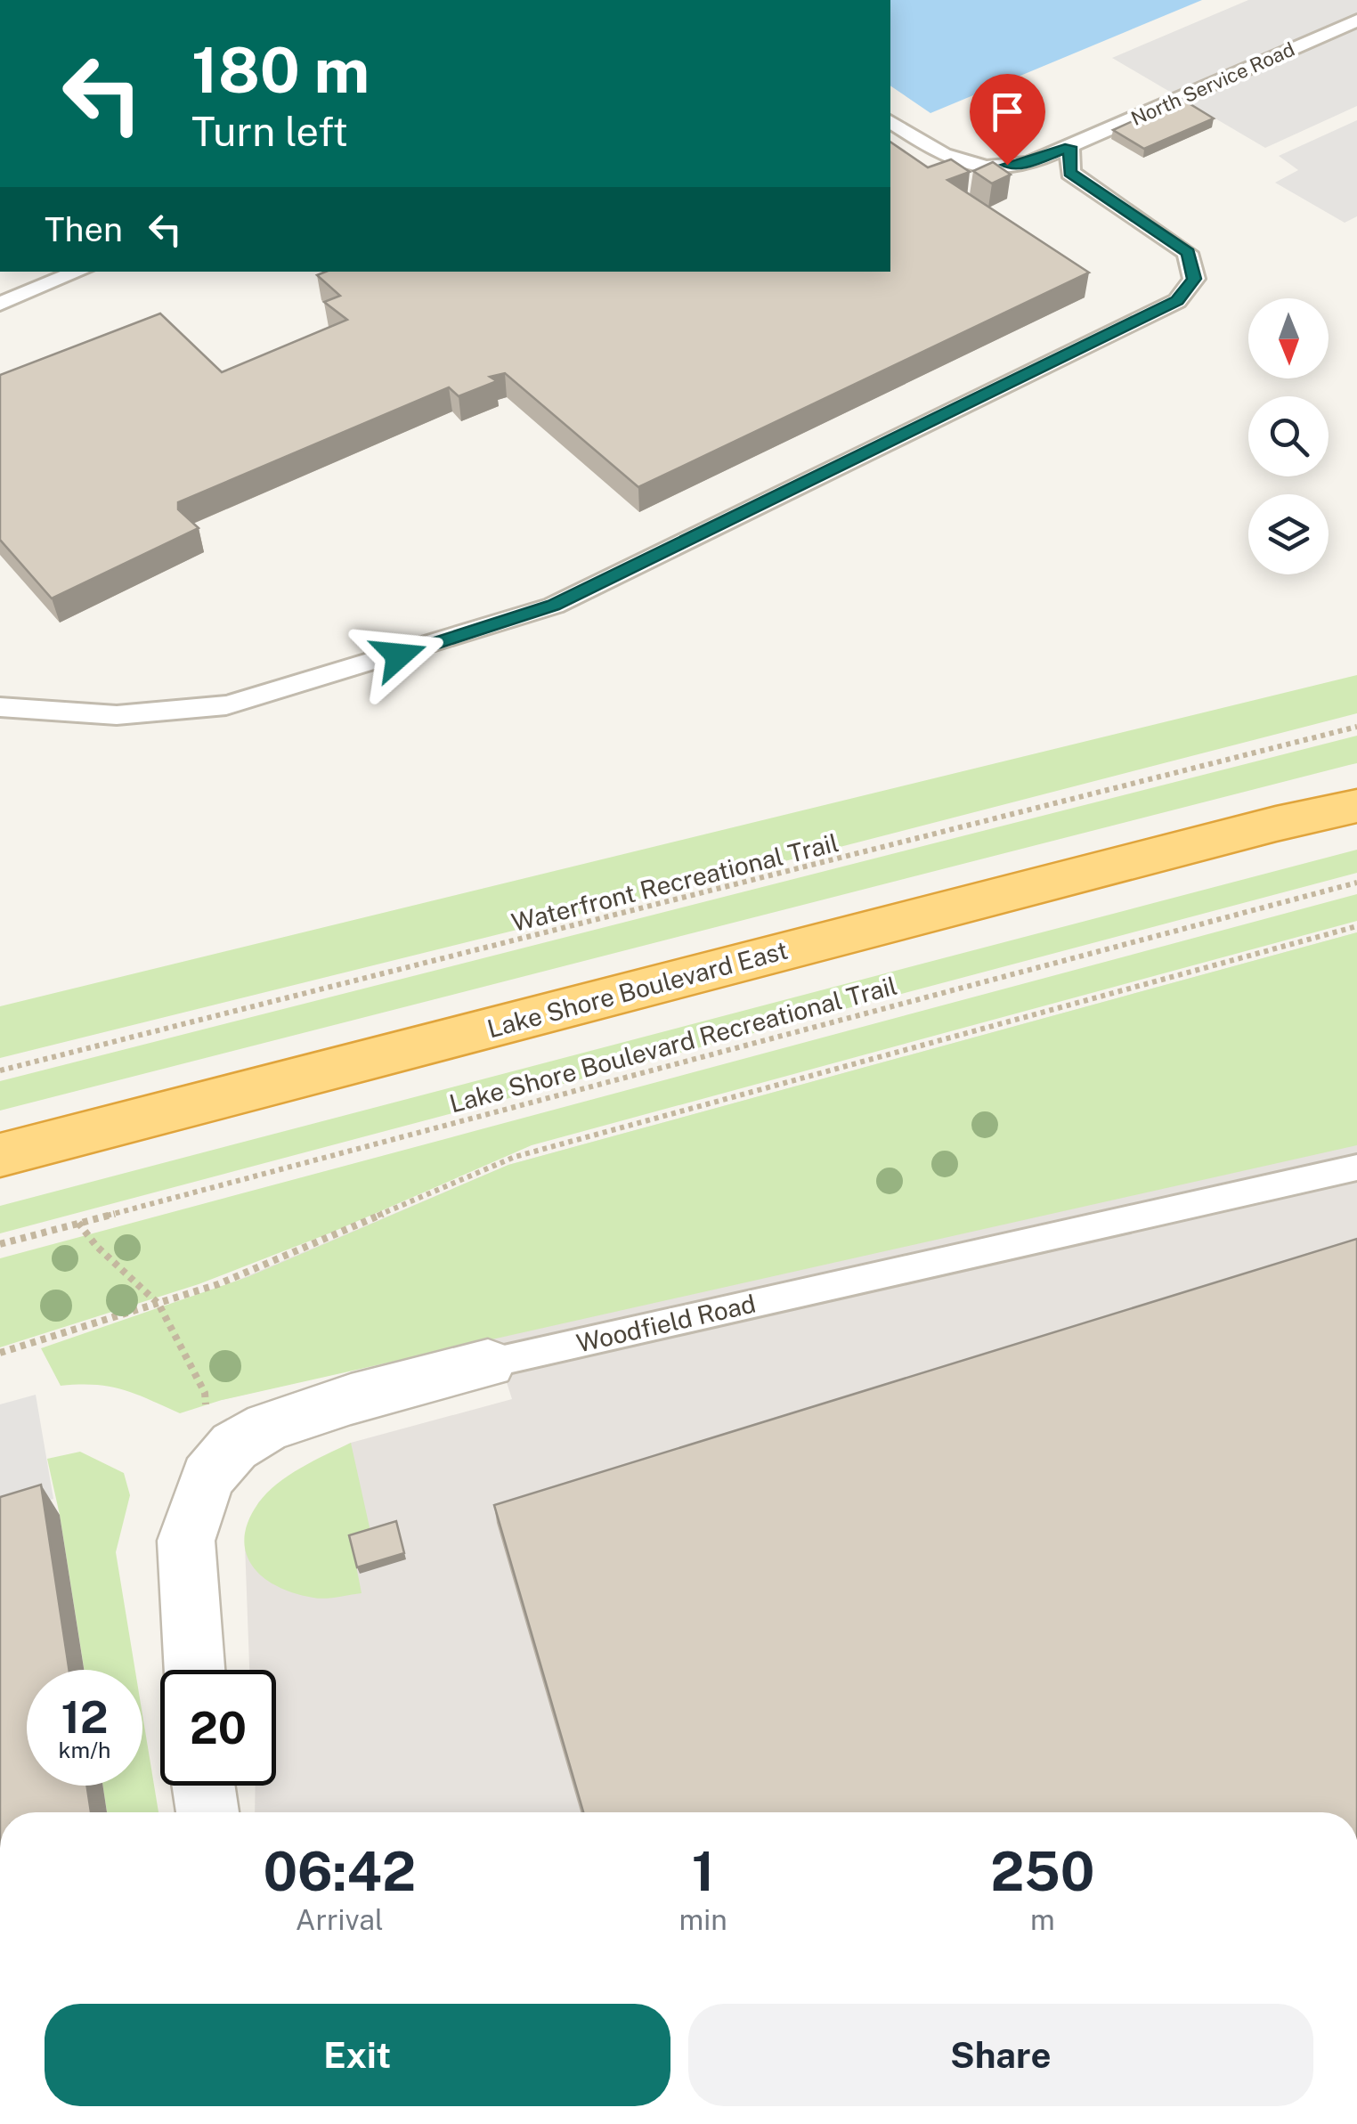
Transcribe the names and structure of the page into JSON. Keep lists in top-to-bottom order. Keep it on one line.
{"streets":{"highway":["Lake Shore Boulevard East"],"street":["Woodfield Road"],"lane":["North Service Road"],"path":["Waterfront Recreational Trail","Lake Shore Boulevard Recreational Trail"]},"north":"bottom","page":{"turn":["180 m","Turn left"],"then":"Then","speed":"12 km/h","limit":"20","eta":["06:42","Arrival","1","min","250","m"],"buttons":["Exit","Share"]}}
